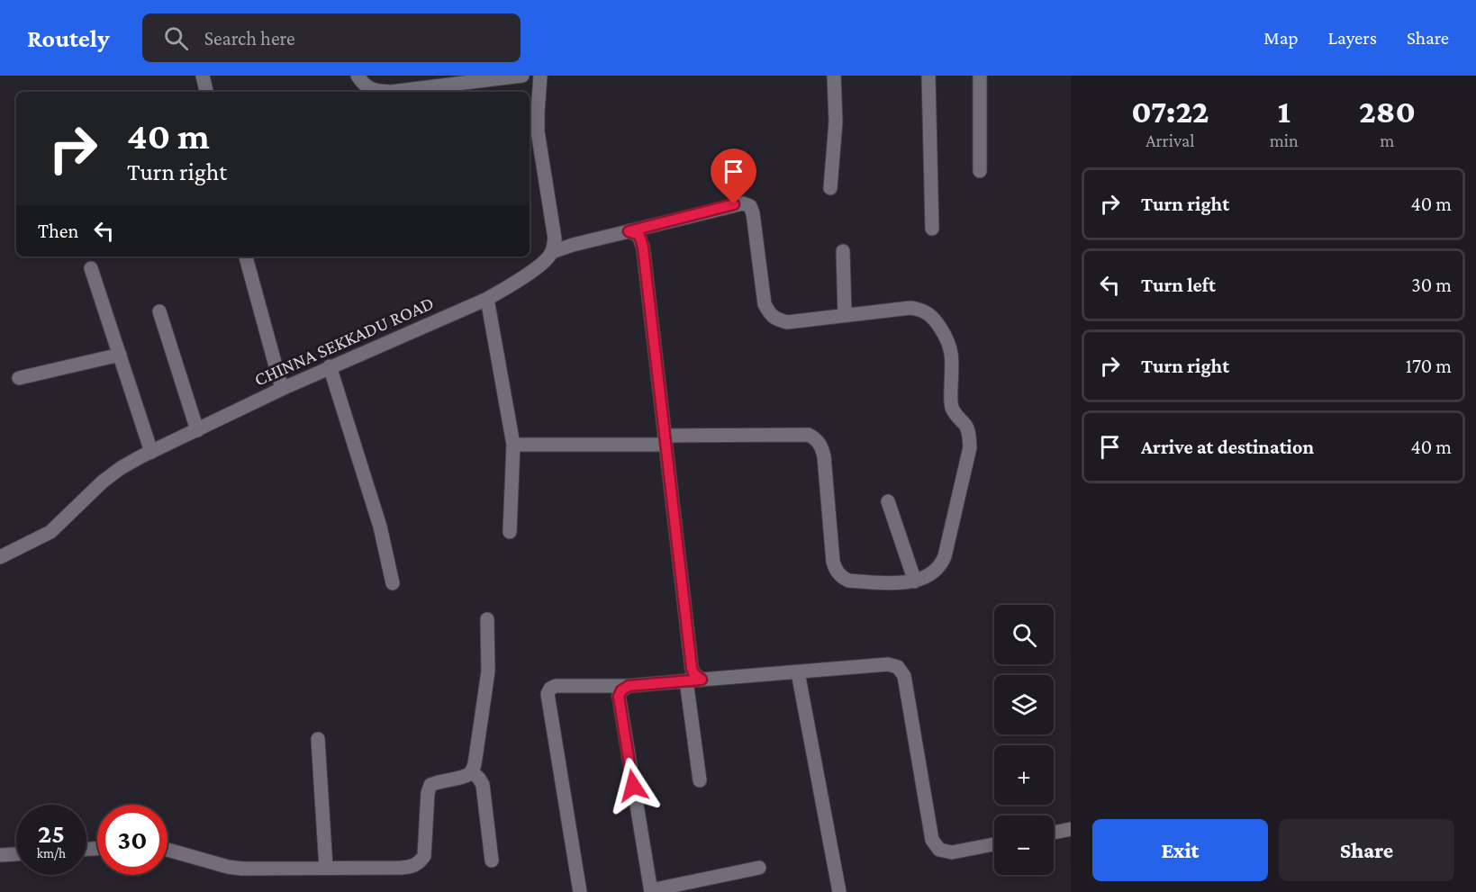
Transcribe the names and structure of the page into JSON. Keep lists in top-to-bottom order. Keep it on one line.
{"streets":{"street":["CHINNA SEKKADU ROAD"]},"page":{"header":"Routely","search":"Search here","nav":["Map","Layers","Share"],"eta":["07:22","Arrival","1","min","280","m"],"turn":["40 m","Turn right"],"list":[{"name":"Turn right","value":"40 m"},{"name":"Turn left","value":"30 m"},{"name":"Turn right","value":"170 m"},{"name":"Arrive at destination","value":"40 m"}],"then":"Then","map_buttons":["+","−"],"speed":"25 km/h","limit":"30","buttons":["Exit","Share"]}}
